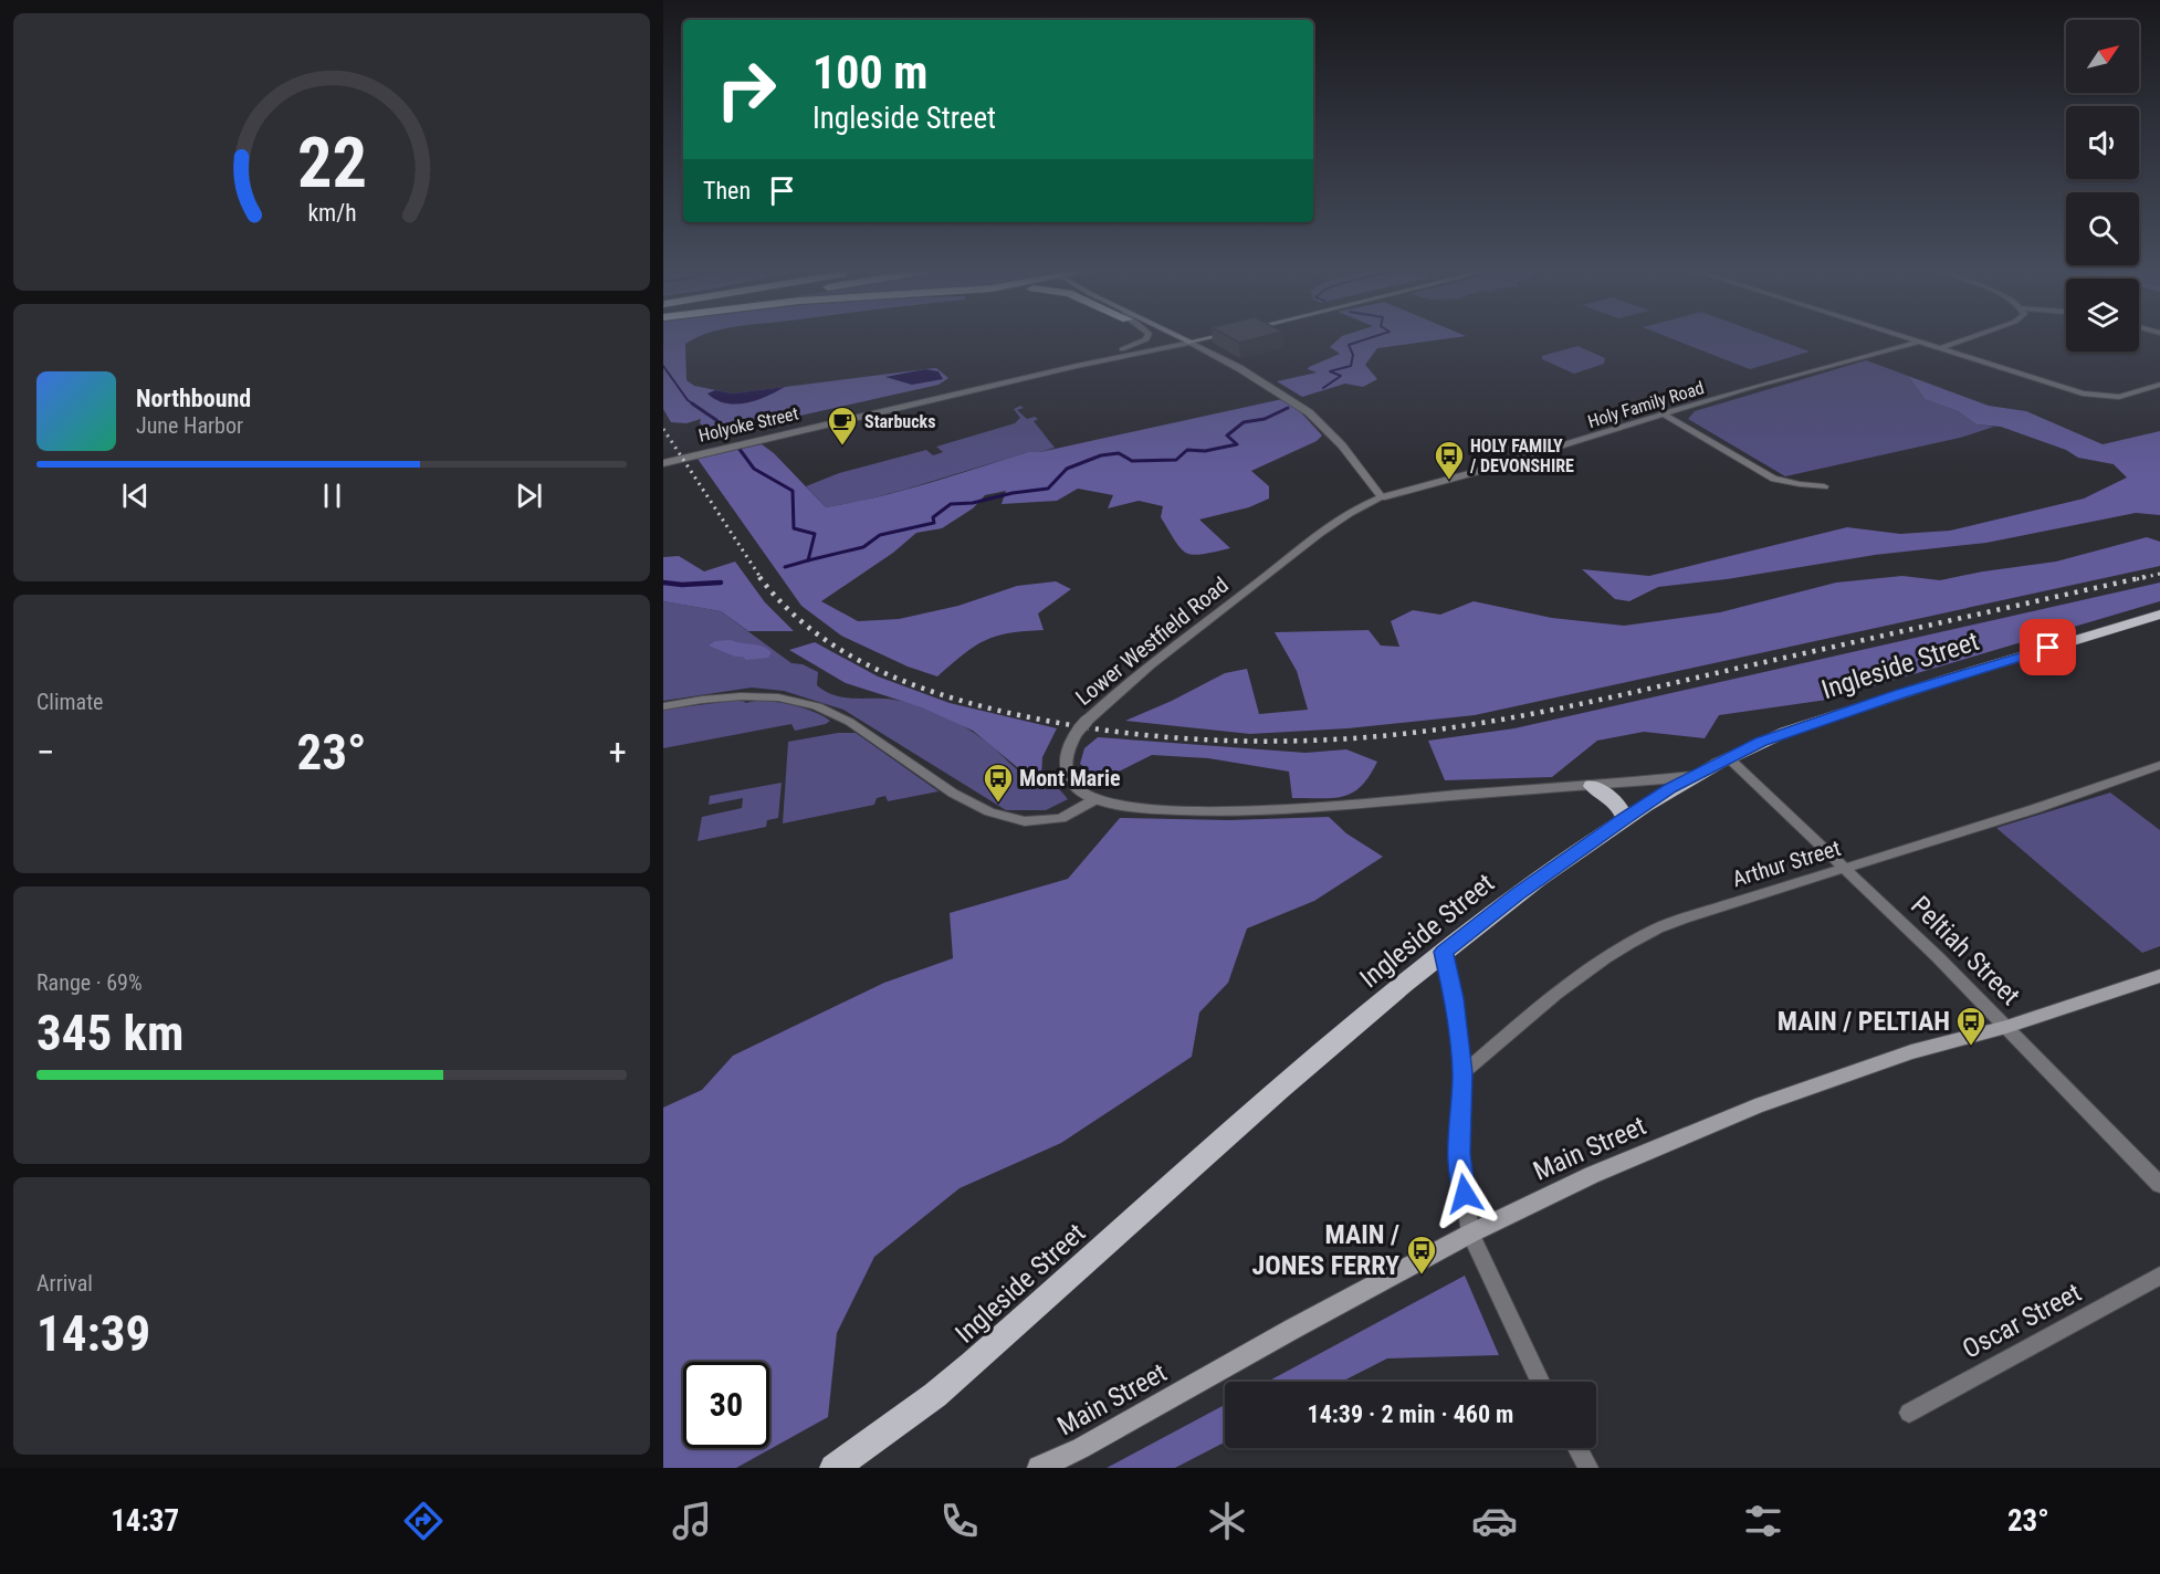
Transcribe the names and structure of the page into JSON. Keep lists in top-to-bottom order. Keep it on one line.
{"streets":{"main road":["Ingleside Street","Main Street"],"street":["Holy Family Road","Holyoke Street","Lower Westfield Road","Arthur Street","Peltiah Street","Oscar Street"]},"crossings":[["Holy Family Road","Lower Westfield Road"],["Lower Westfield Road","Ingleside Street"],["Ingleside Street","Peltiah Street"],["Arthur Street","Peltiah Street"],["Peltiah Street","Main Street"]],"places":{"cafe":["Starbucks"],"bus stop":["HOLY FAMILY / DEVONSHIRE","Mont Marie","MAIN / PELTIAH","MAIN / JONES FERRY"]},"north":"top right","page":{"turn":["100 m","Ingleside Street"],"then":"Then","song":["Northbound","June Harbor"],"tile":["Climate",["Range · 69%","345 km"],["Arrival","14:39"]],"heat":["−","23°","+"],"limit":"30","trip":"14:39 · 2 min · 460 m","tabs":["14:37","23°"],"gauge":["22","km/h"]}}
